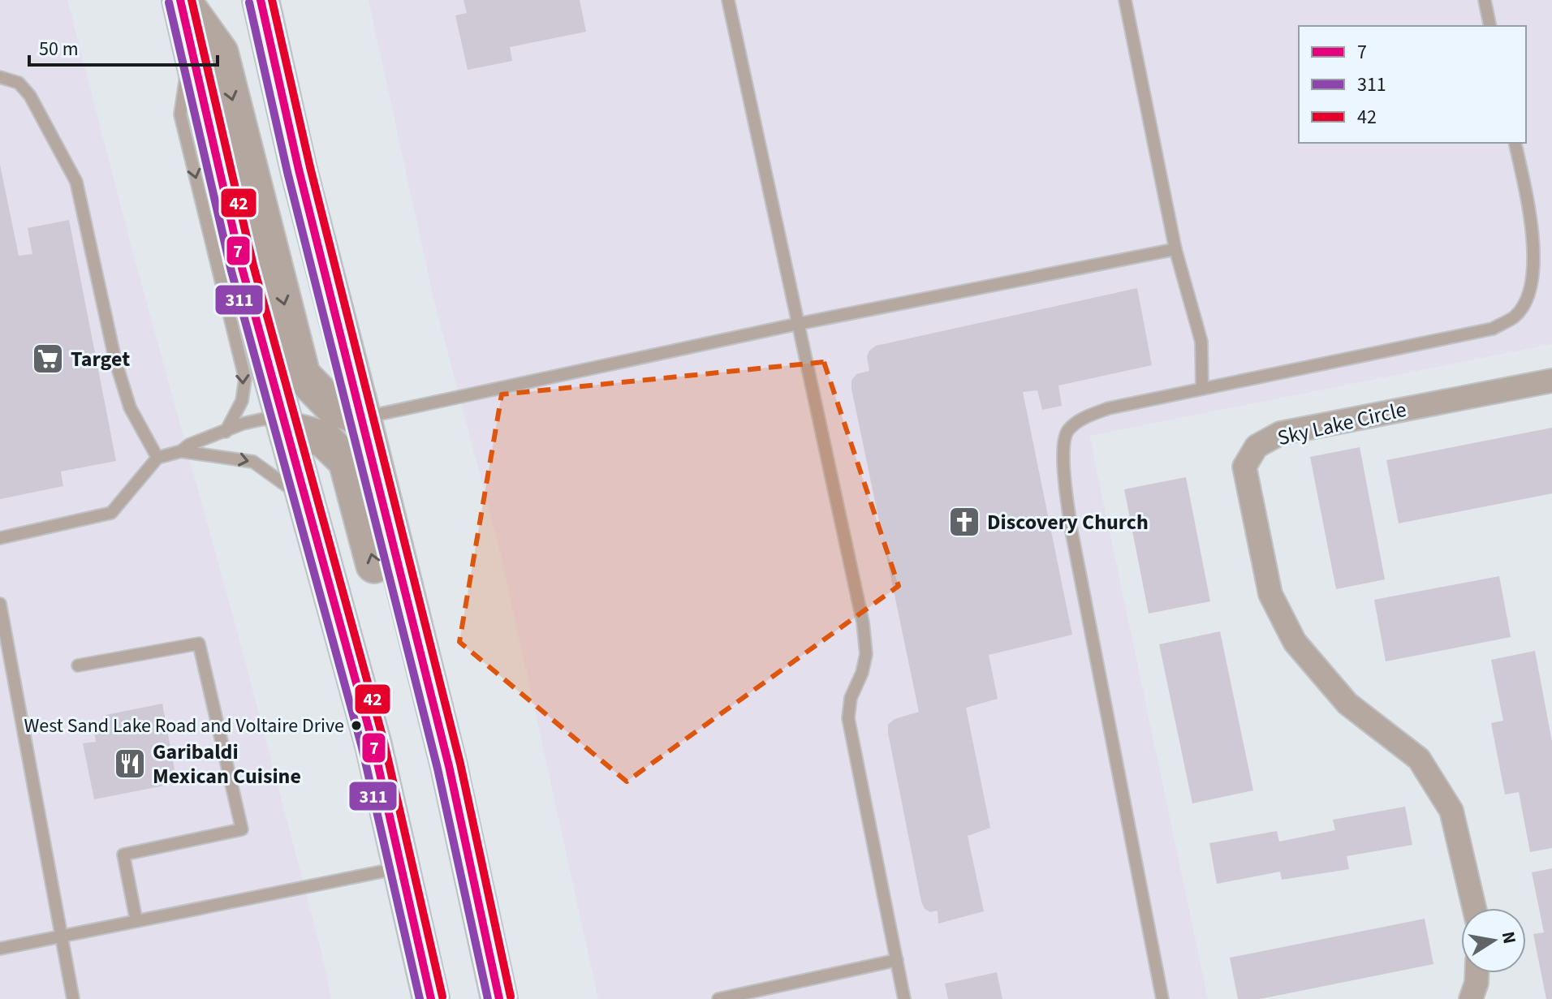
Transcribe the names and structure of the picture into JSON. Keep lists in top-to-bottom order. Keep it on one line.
{"streets":{"street":["Sky Lake Circle"]},"places":{"supermarket":["Target"],"church":["Discovery Church"],"other":["West Sand Lake Road and Voltaire Drive"],"restaurant":["Garibaldi Mexican Cuisine"]},"lines":["transit line 7","transit line 42","transit line 311"],"legend":["7","311","42"],"scale_bar":"50 m","north":"right"}
